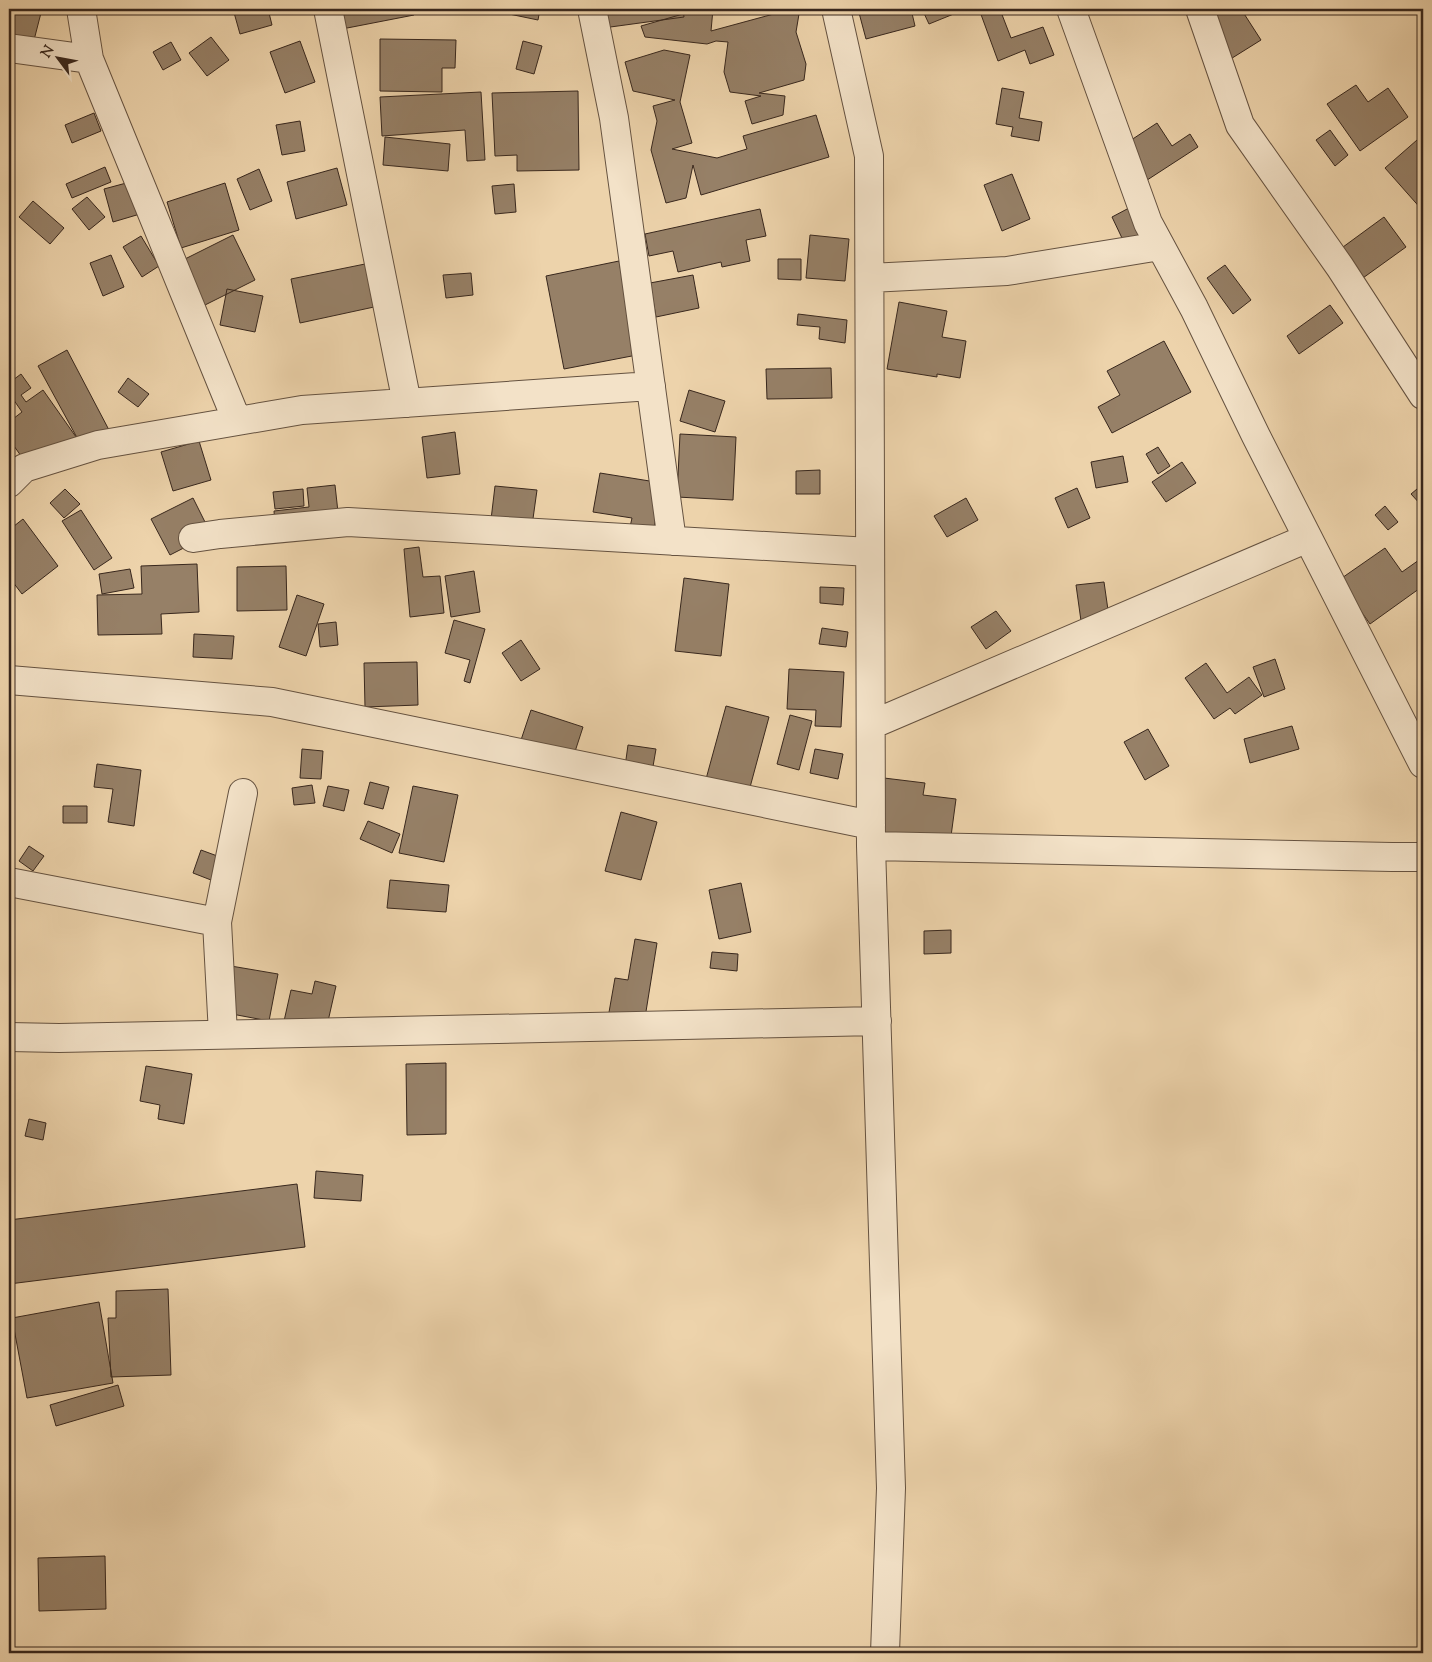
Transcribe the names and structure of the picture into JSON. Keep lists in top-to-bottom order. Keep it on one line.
{"north":"top left"}
